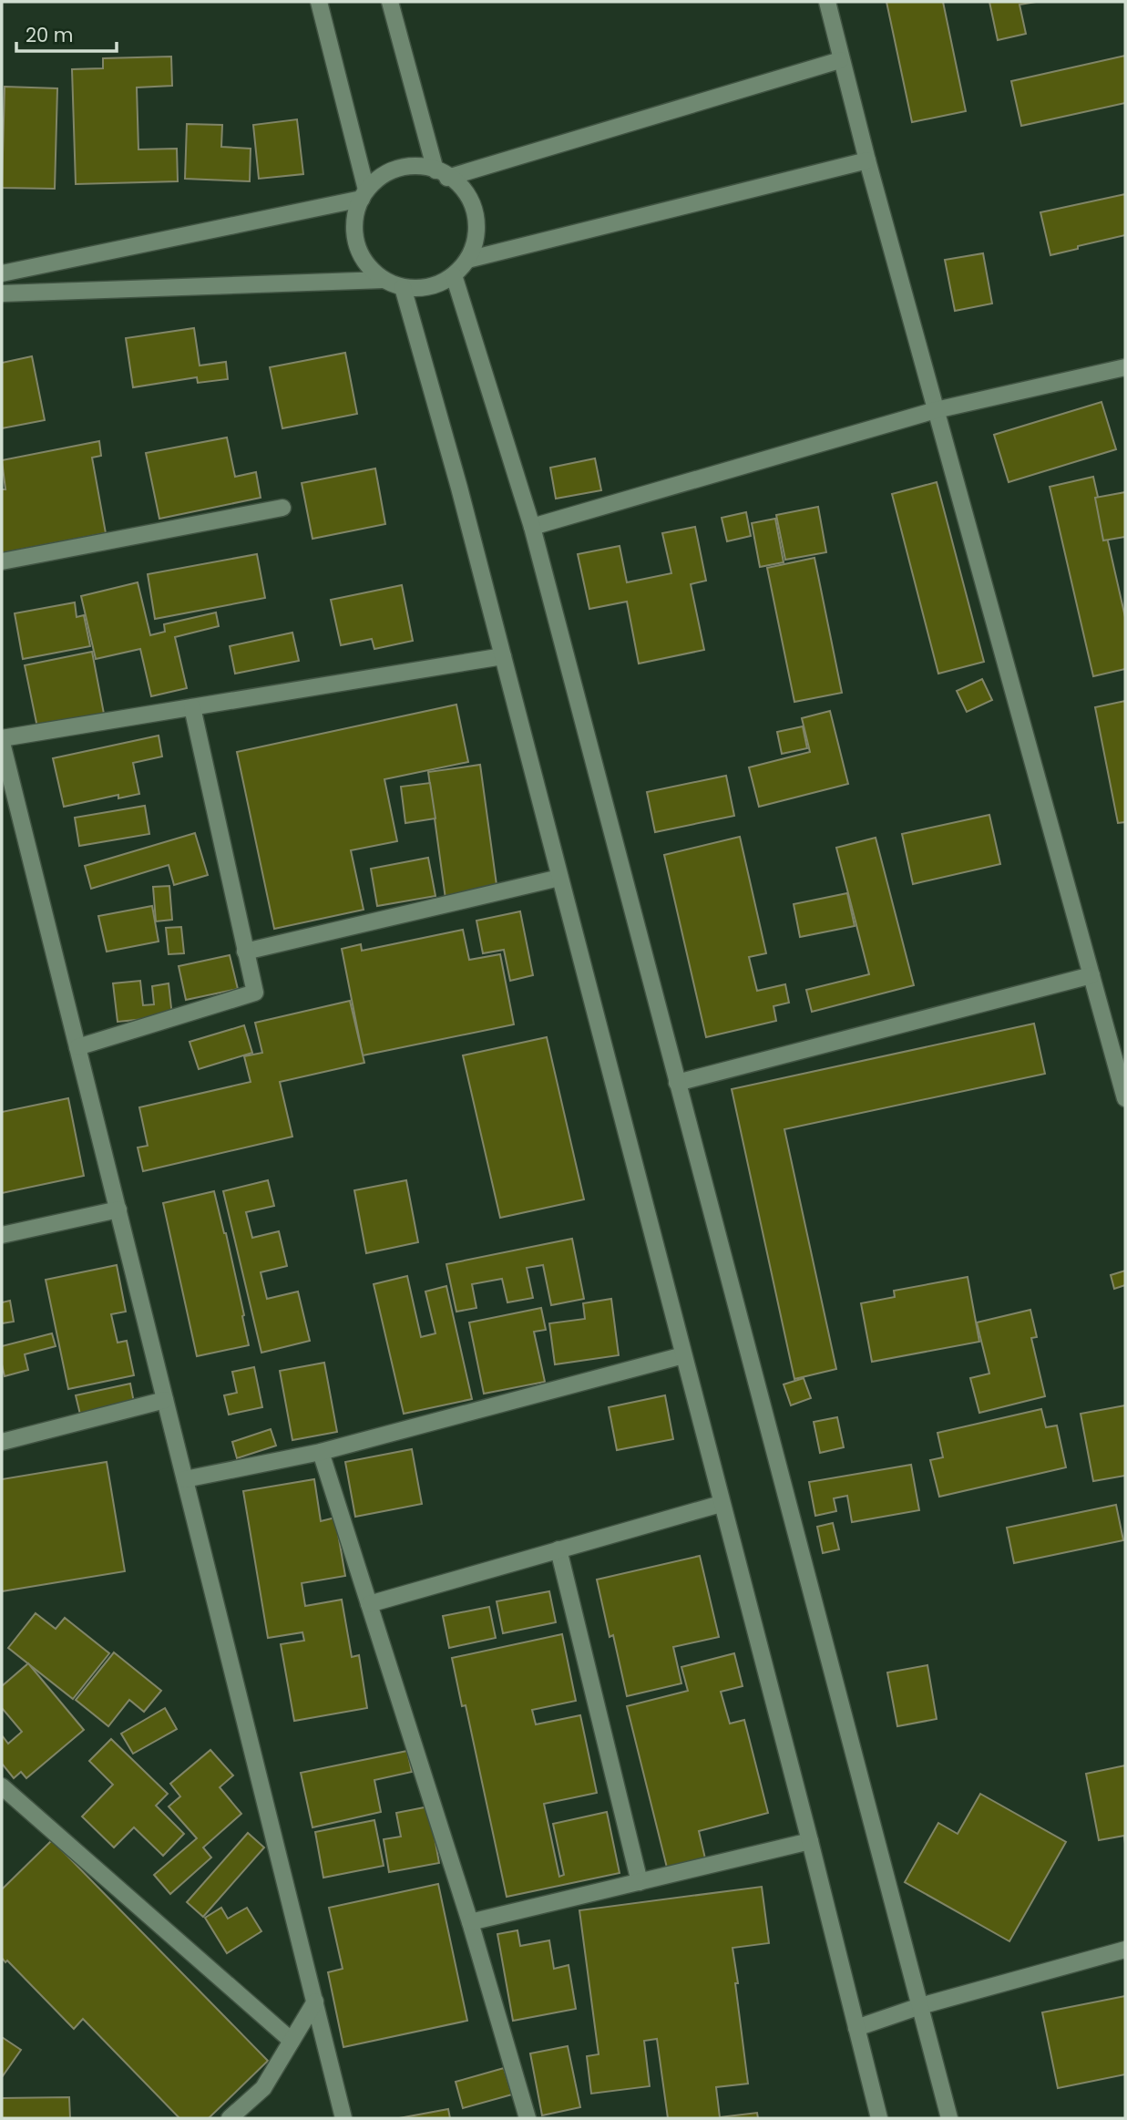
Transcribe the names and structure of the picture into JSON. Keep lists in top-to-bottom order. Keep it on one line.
{"scale_bar":"20 m"}
